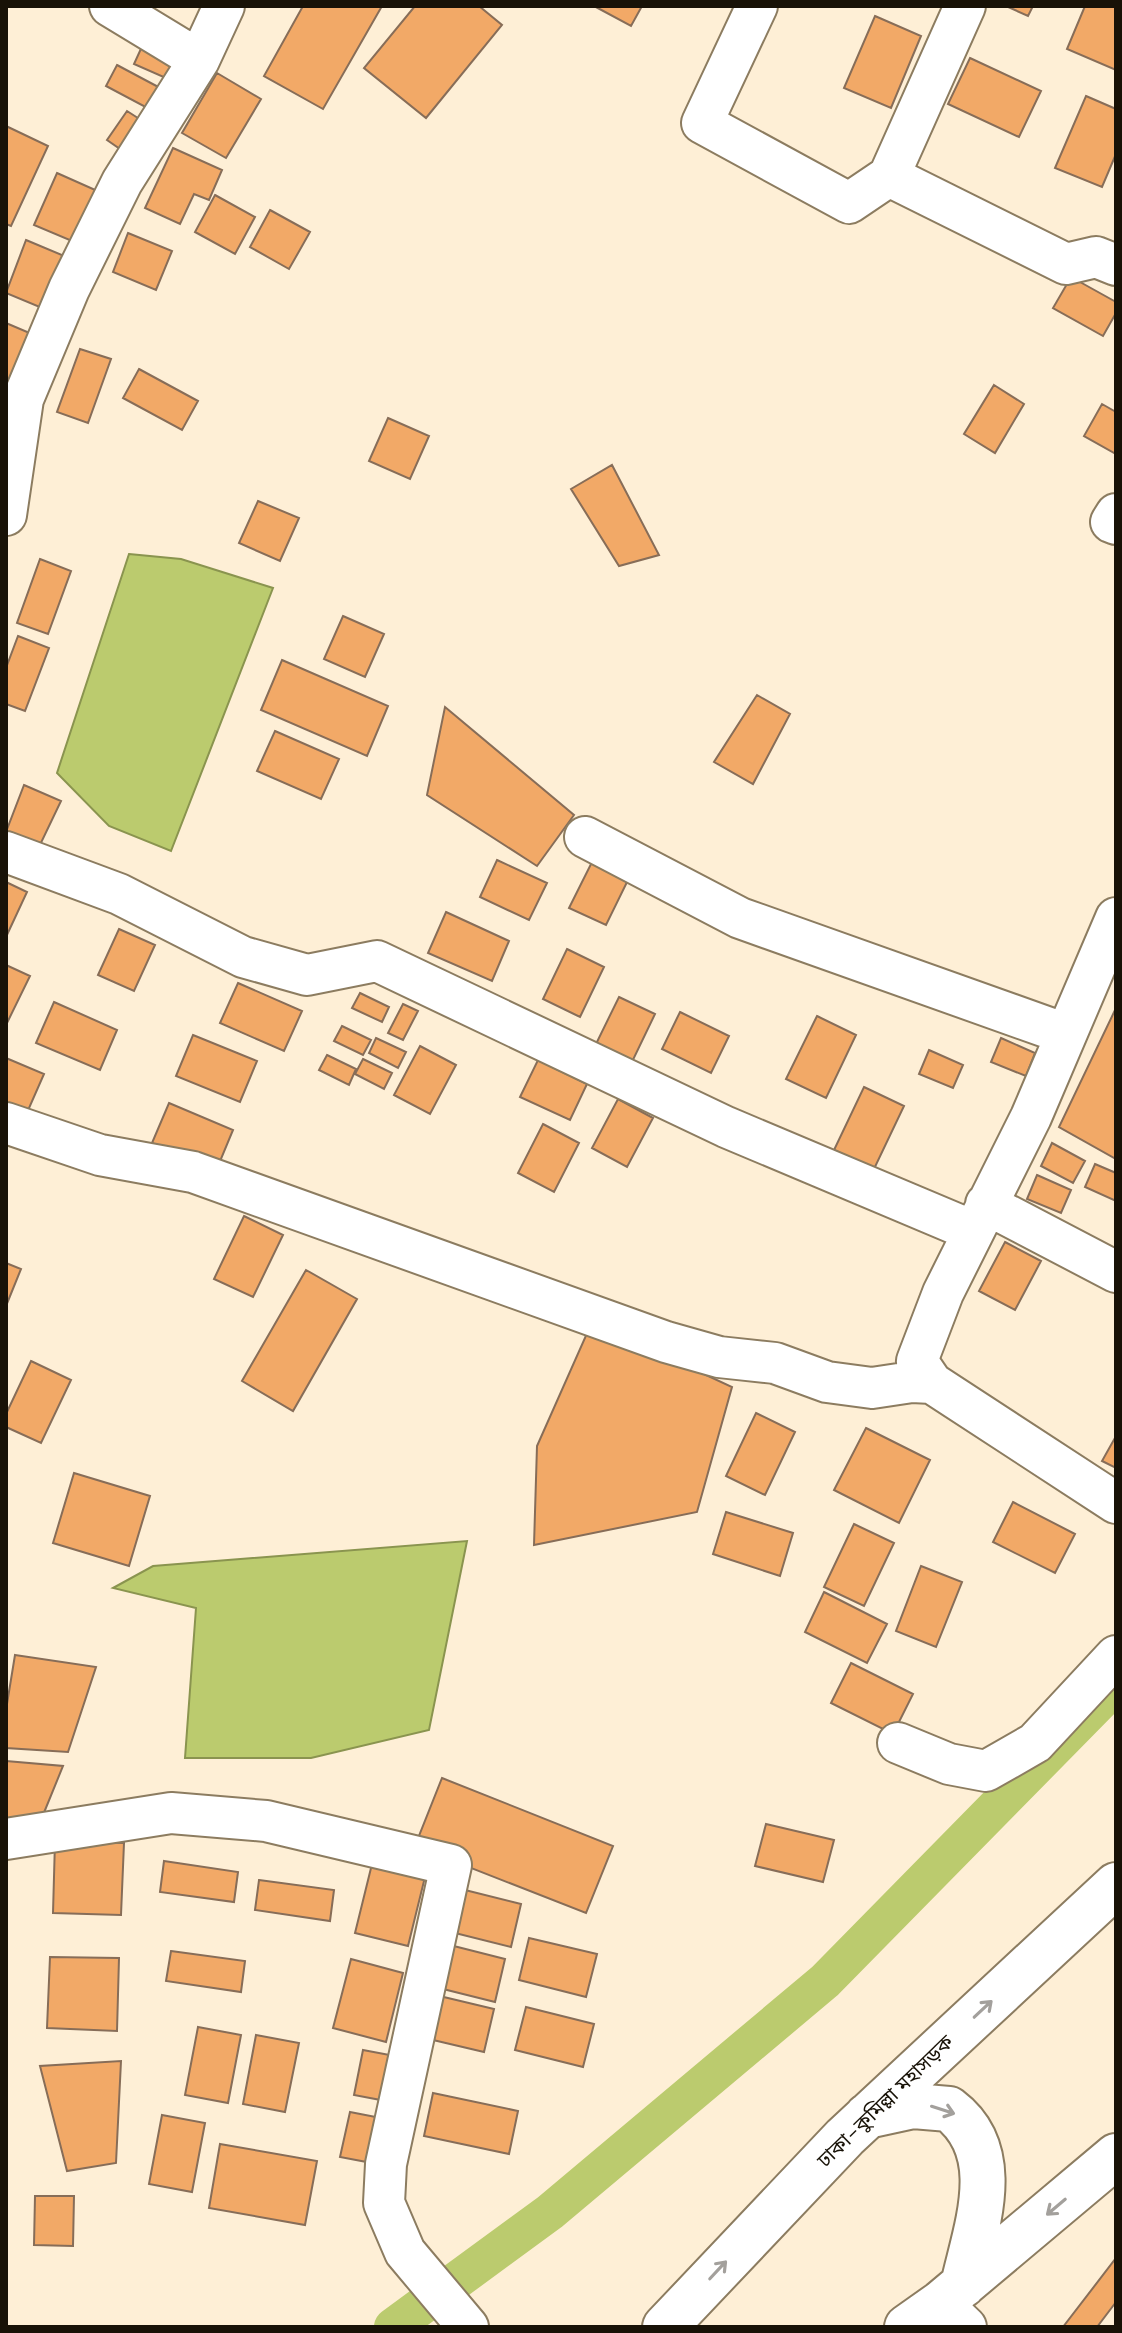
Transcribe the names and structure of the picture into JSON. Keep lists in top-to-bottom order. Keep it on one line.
{"streets":{"highway":["ঢাকা–কুমিল্লা মহাসড়ক"]}}
